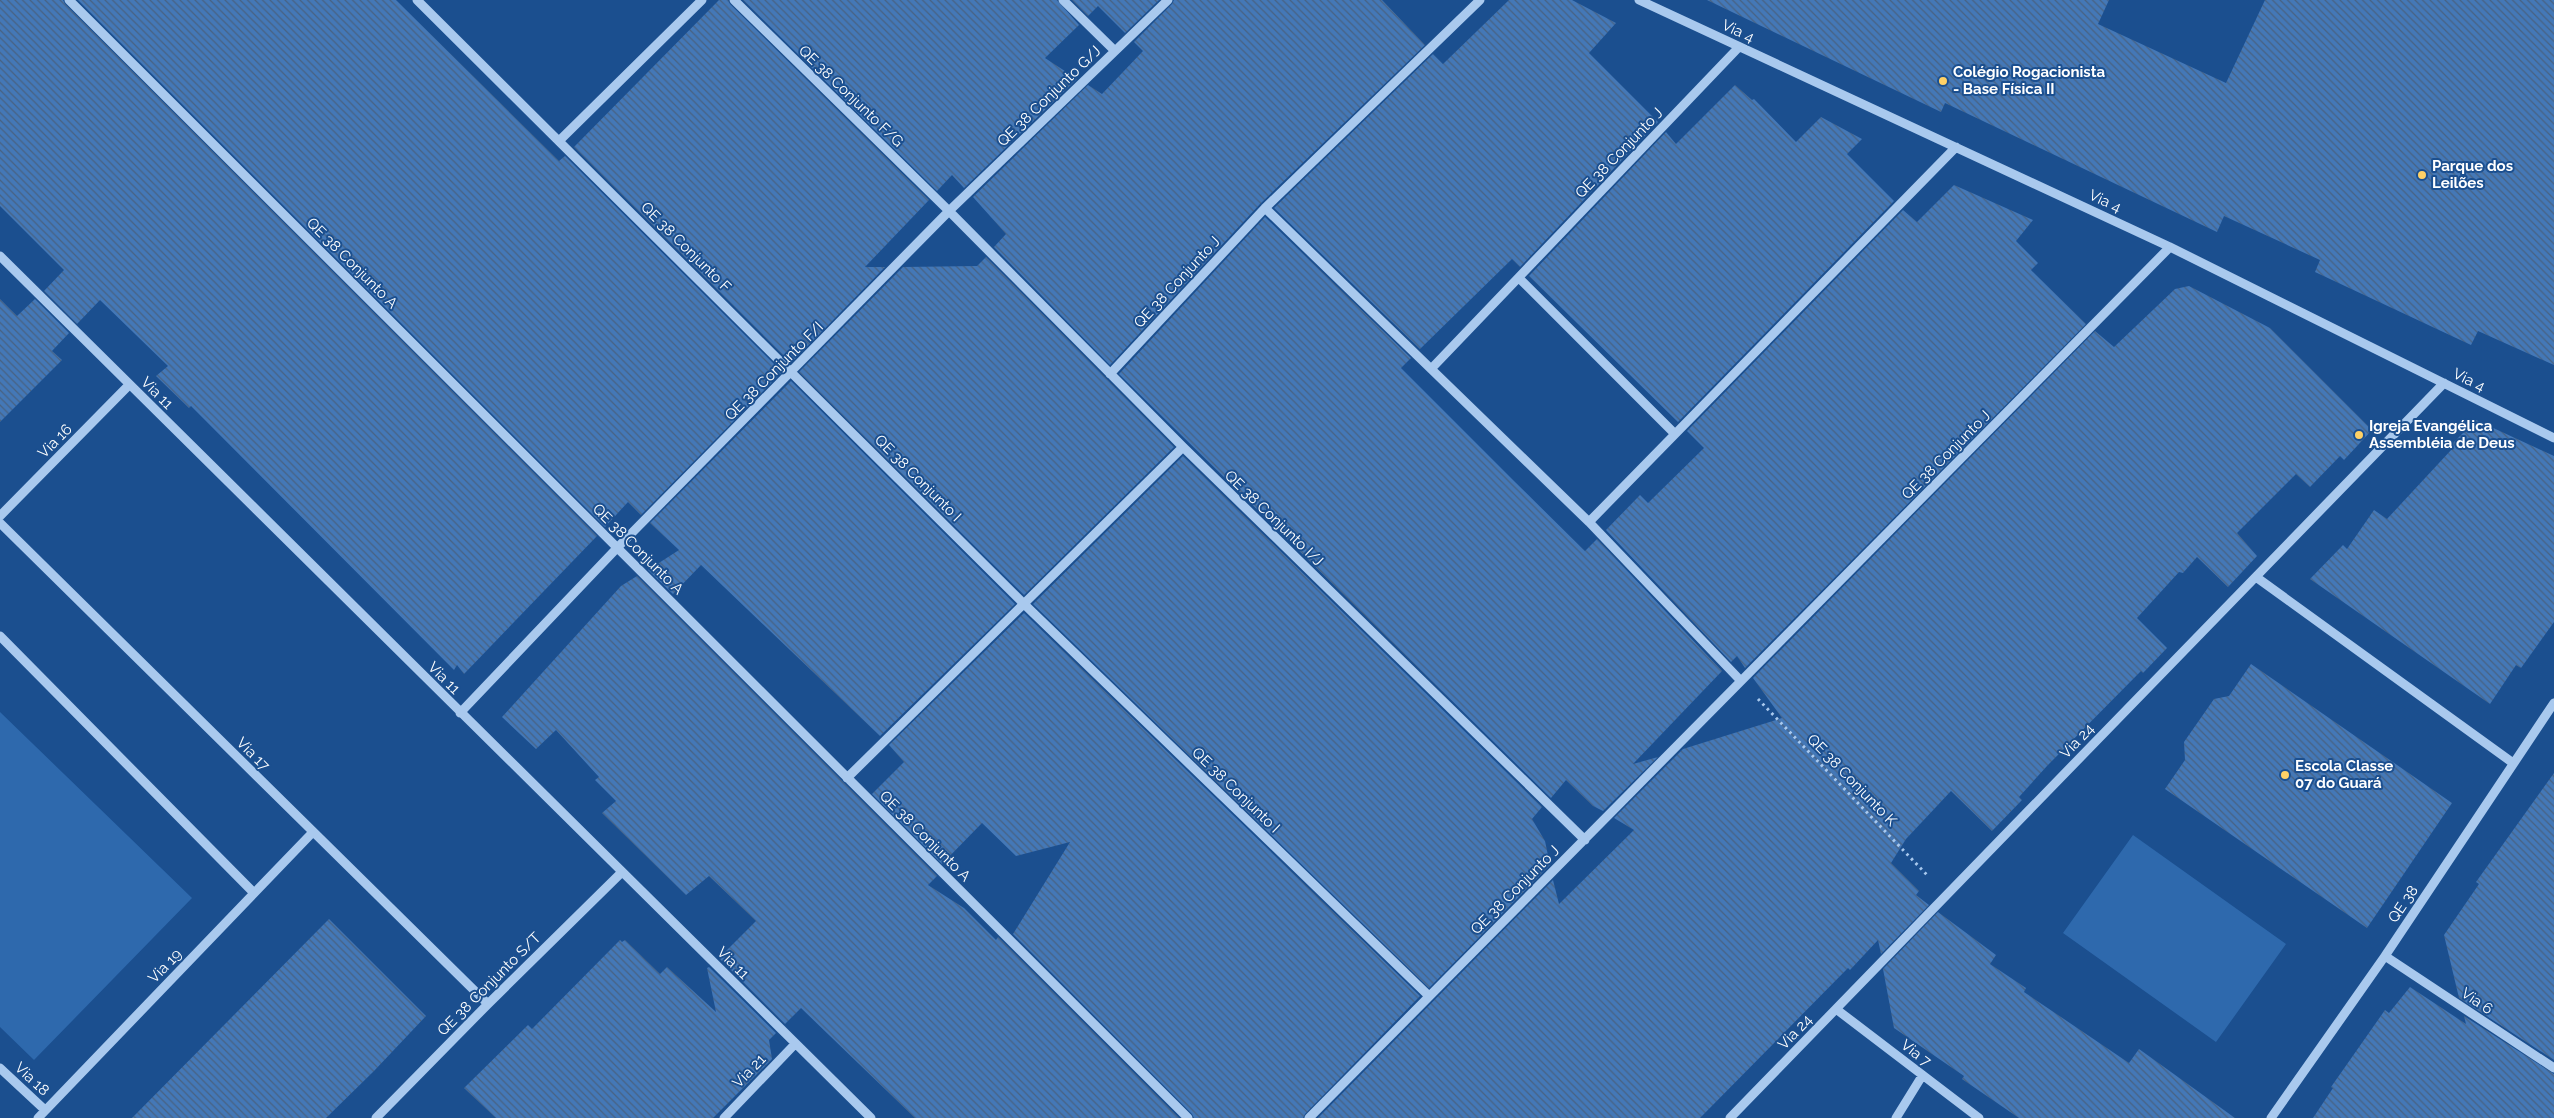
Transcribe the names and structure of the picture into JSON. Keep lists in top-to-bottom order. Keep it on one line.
{"streets":{"street":["Via 4","QE 38 Conjunto F/G","QE 38 Conjunto G/J","QE 38 Conjunto J","QE 38 Conjunto F","QE 38 Conjunto A","QE 38 Conjunto F/I","Via 11","Via 16","QE 38 Conjunto I","QE 38 Conjunto I/J","Via 24","Via 17","QE 38","Via 19","QE 38 Conjunto S/T","Via 6","Via 7","Via 21","Via 18"],"path":["QE 38 Conjunto K"]},"crossings":[["Via 4","QE 38 Conjunto J"],["Via 4","Via 24"],["QE 38 Conjunto F/G","QE 38 Conjunto G/J"],["QE 38 Conjunto F/G","QE 38 Conjunto F/I"],["QE 38 Conjunto F/G","QE 38 Conjunto I/J"],["QE 38 Conjunto G/J","QE 38 Conjunto F/I"],["QE 38 Conjunto G/J","QE 38 Conjunto I/J"],["QE 38 Conjunto J","QE 38 Conjunto I"],["QE 38 Conjunto J","QE 38 Conjunto I/J"],["QE 38 Conjunto J","QE 38 Conjunto K"],["QE 38 Conjunto F","QE 38 Conjunto F/I"],["QE 38 Conjunto F","QE 38 Conjunto I"],["QE 38 Conjunto A","QE 38 Conjunto F/I"],["QE 38 Conjunto F/I","Via 11"],["QE 38 Conjunto F/I","QE 38 Conjunto I"],["QE 38 Conjunto F/I","QE 38 Conjunto I/J"],["Via 11","Via 16"],["Via 11","QE 38 Conjunto S/T"],["Via 11","Via 21"],["Via 24","QE 38 Conjunto K"],["Via 24","Via 7"],["Via 17","Via 19"],["Via 17","QE 38 Conjunto S/T"],["QE 38","Via 6"],["Via 19","Via 18"]],"places":["Colégio Rogacionista - Base Física II","Parque dos Leilões","Igreja Evangélica Assembléia de Deus","Escola Classe 07 do Guará"]}
